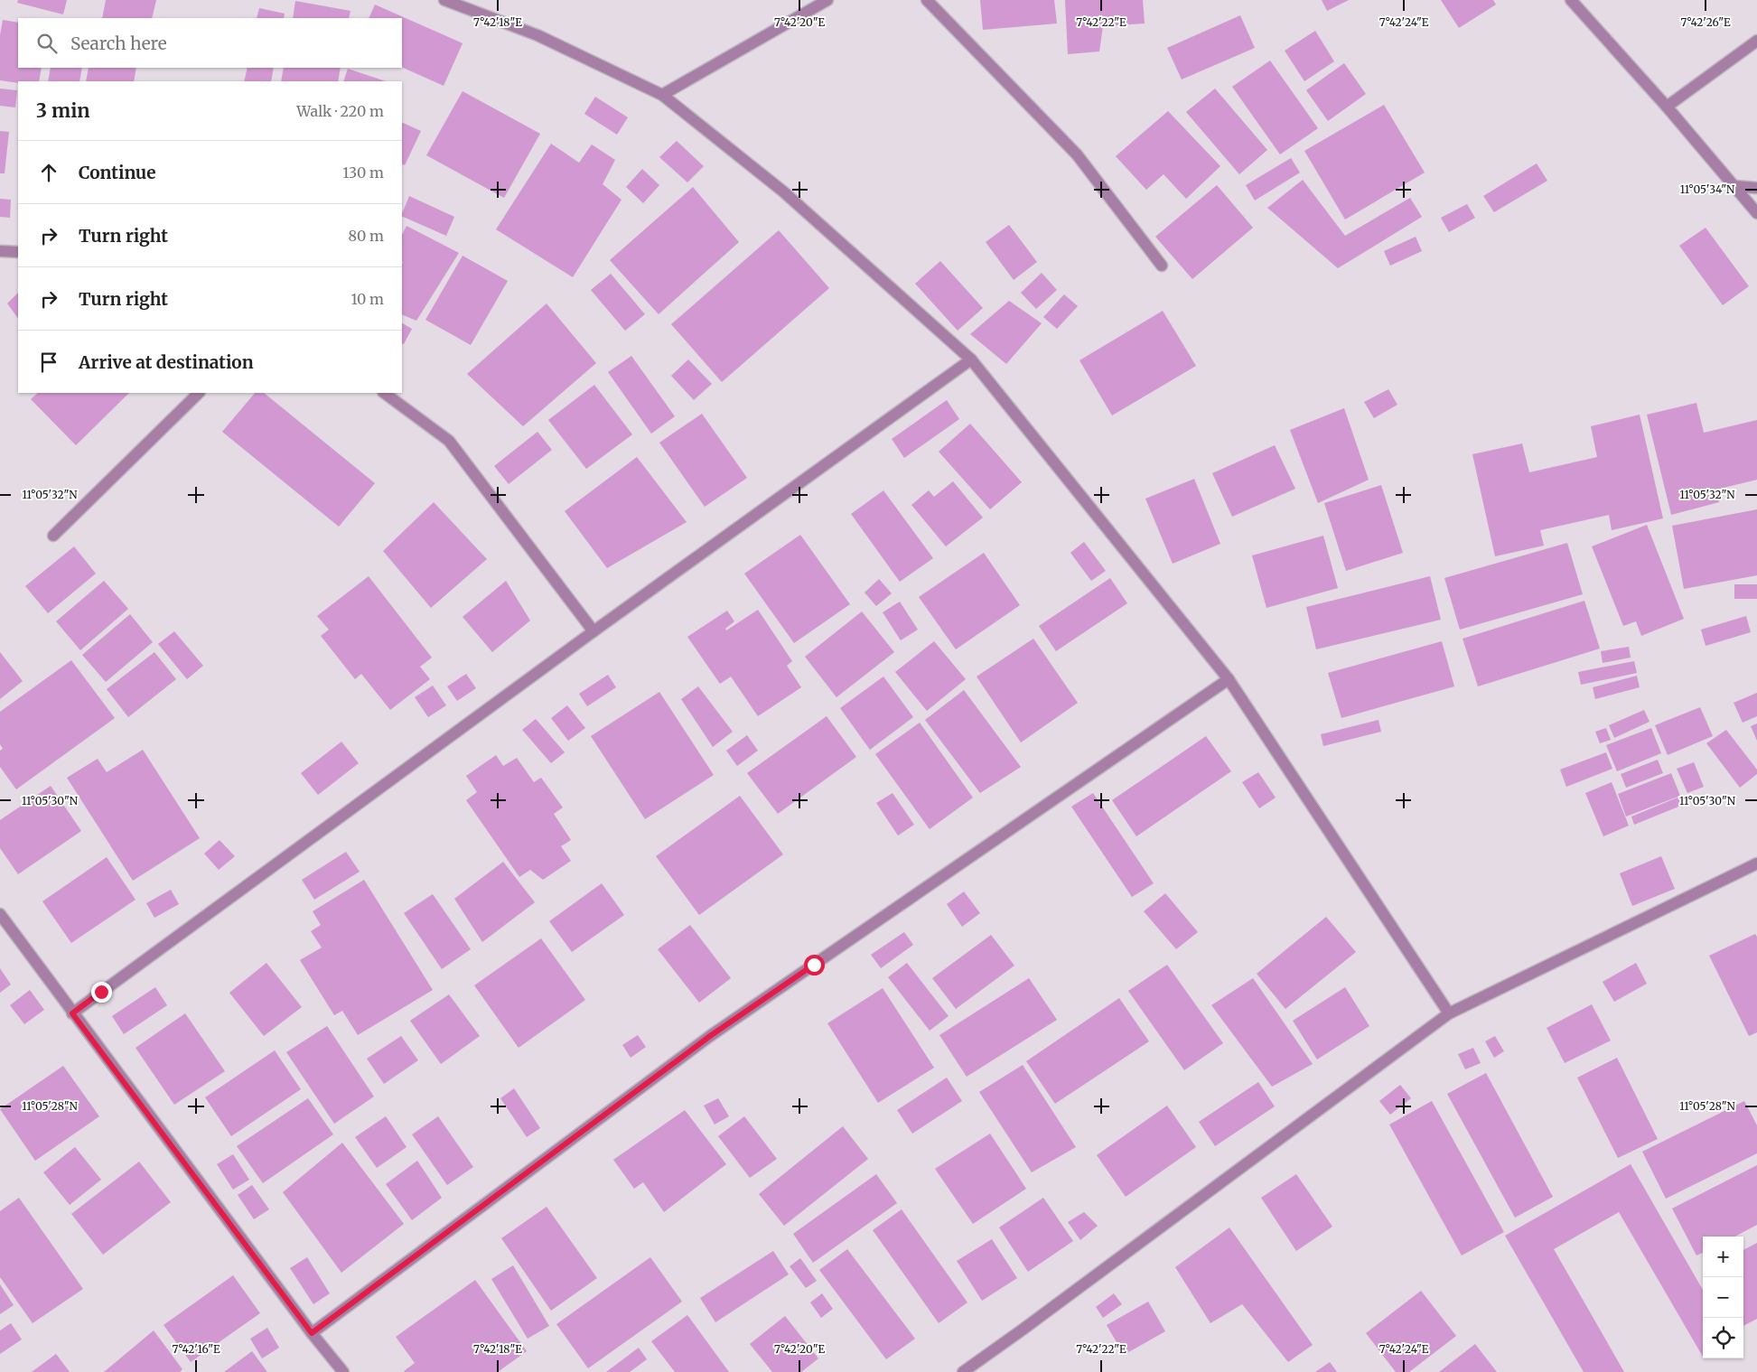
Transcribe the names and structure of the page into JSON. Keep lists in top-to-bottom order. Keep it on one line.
{"page":{"search":"Search here","heading":["3 min","Walk · 220 m"],"list":[["Continue","130 m"],["Turn right","80 m"],["Turn right","10 m"],"Arrive at destination"],"map_buttons":["+","−"]},"coordinates":["7°42'18\"E","7°42'20\"E","7°42'22\"E","7°42'24\"E","7°42'26\"E","11°05'34\"N","11°05'32\"N","11°05'30\"N","11°05'28\"N","7°42'16\"E"]}
